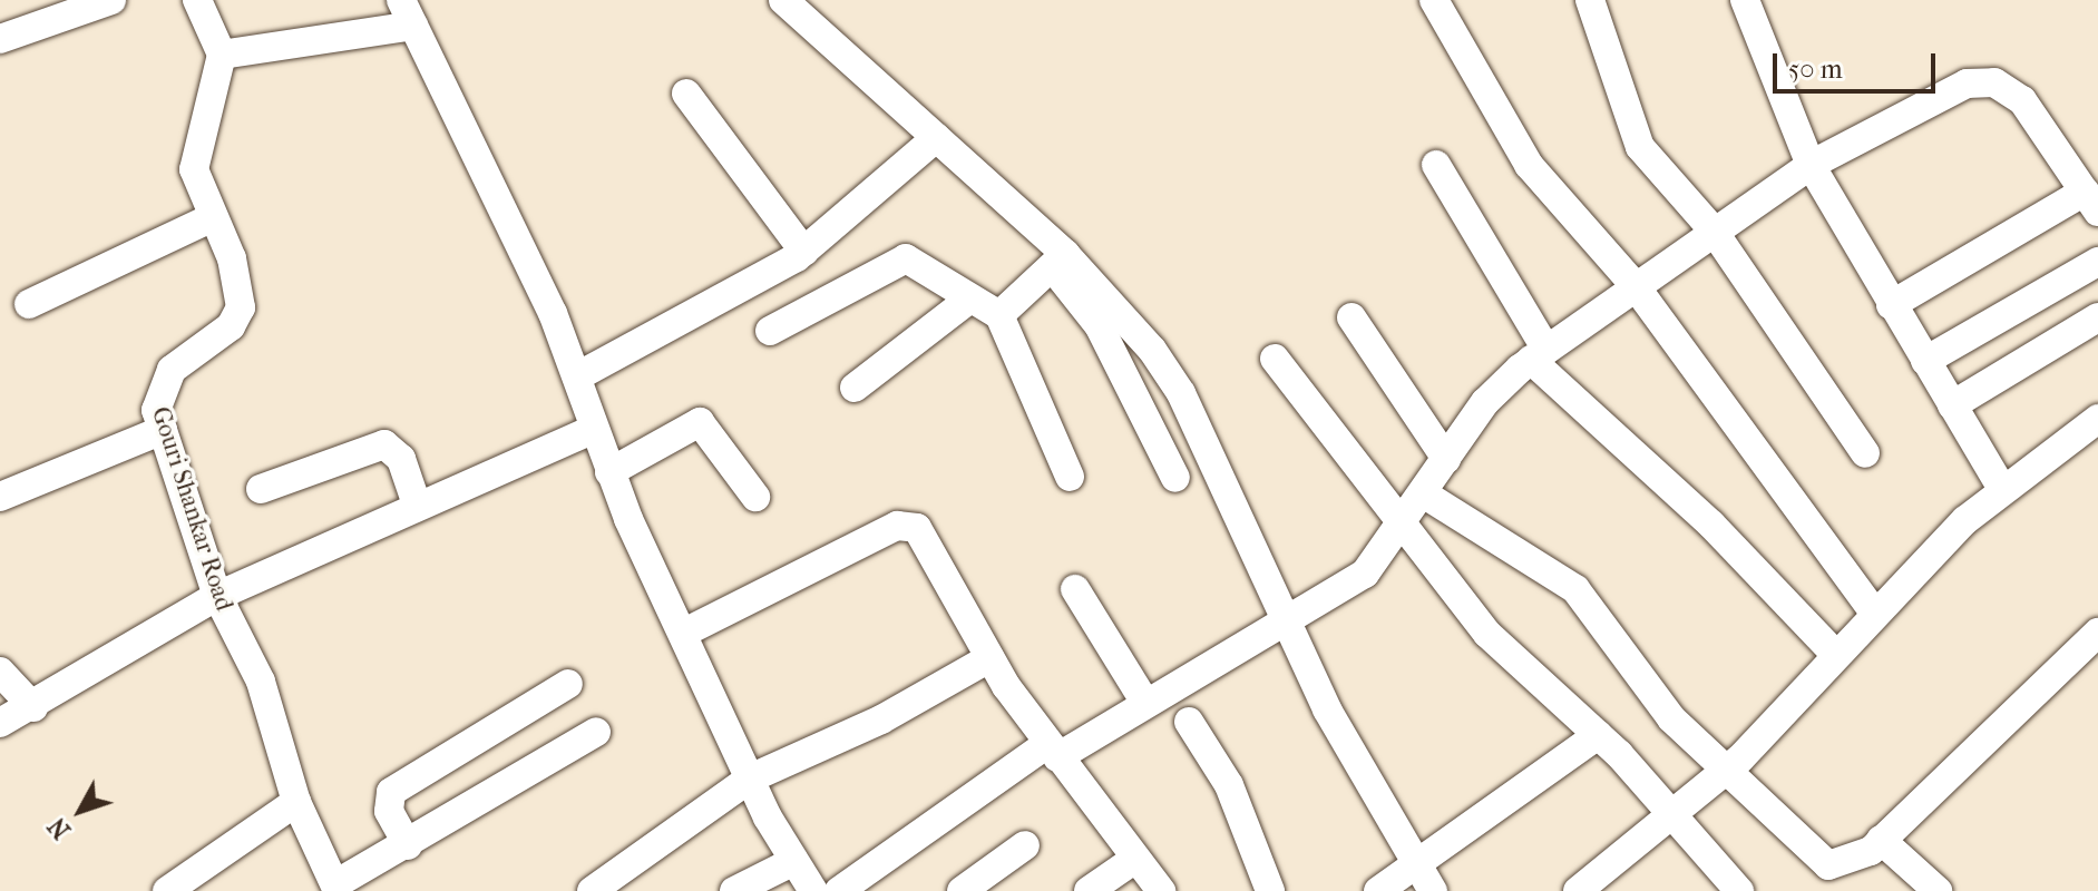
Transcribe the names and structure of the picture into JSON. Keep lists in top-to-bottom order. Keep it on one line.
{"streets":{"street":["Gouri Shankar Road"]},"scale_bar":"50 m","north":"bottom left"}
